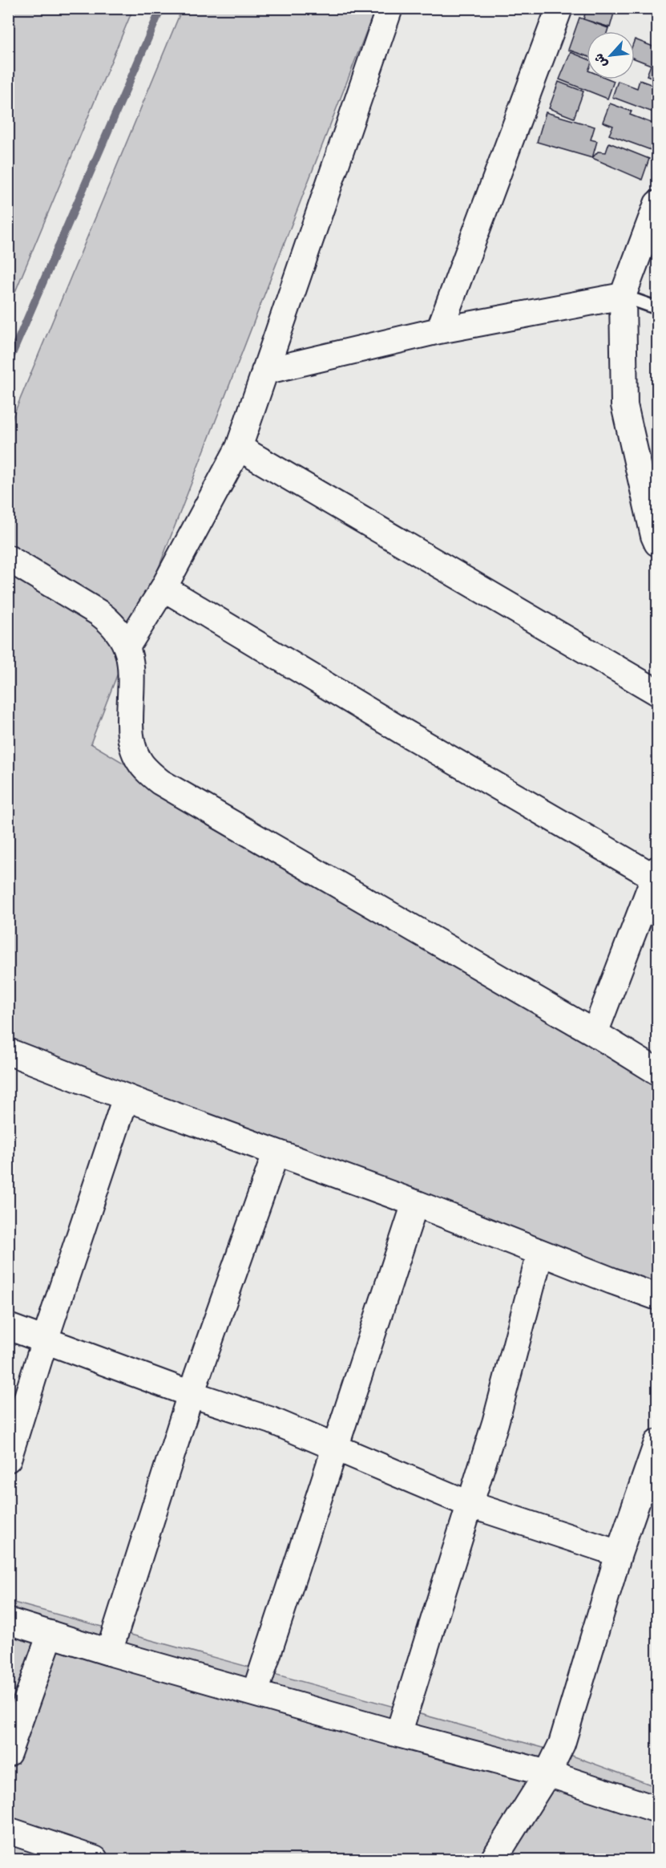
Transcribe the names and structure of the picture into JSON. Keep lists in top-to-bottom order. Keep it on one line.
{"north":"bottom left"}
